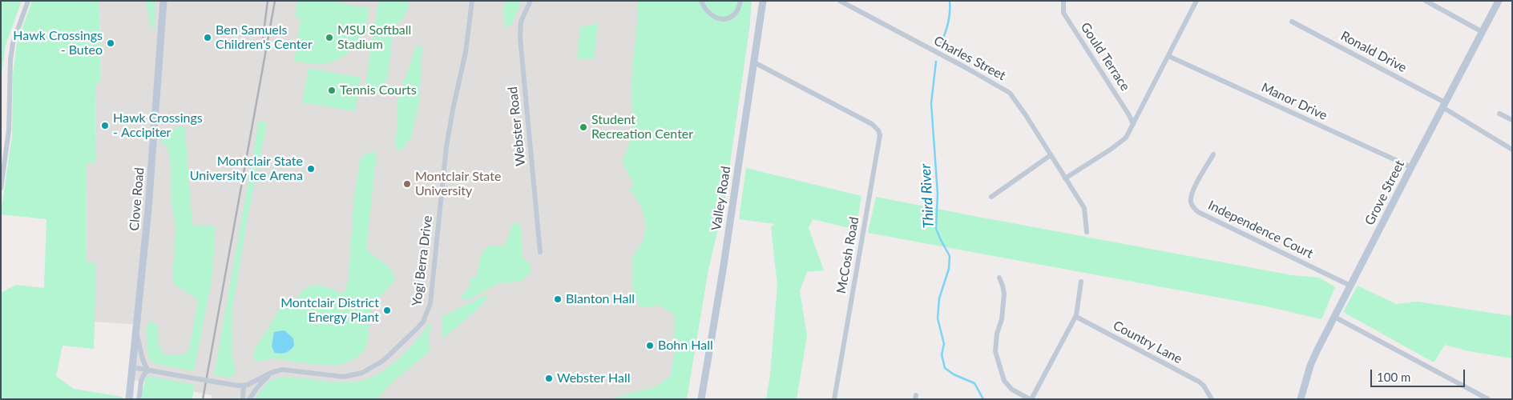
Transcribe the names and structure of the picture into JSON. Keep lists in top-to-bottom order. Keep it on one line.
{"streets":{"street":["Ronald Drive","Gould Terrace","Charles Street","Manor Drive","Webster Road","Grove Street","Valley Road","Clove Road","Independence Court","McCosh Road","Yogi Berra Drive","Country Lane"]},"crossings":[["Ronald Drive","Grove Street"],["Manor Drive","Grove Street"],["Grove Street","Independence Court"],["Valley Road","McCosh Road"]],"water":["Third River"],"places":["Ben Samuels Children's Center","MSU Softball Stadium","Hawk Crossings - Buteo","Tennis Courts","Hawk Crossings - Accipiter","Student Recreation Center","Montclair State University Ice Arena","Montclair State University","Blanton Hall","Montclair District Energy Plant","Bohn Hall","Webster Hall"],"scale_bar":"100 m"}
